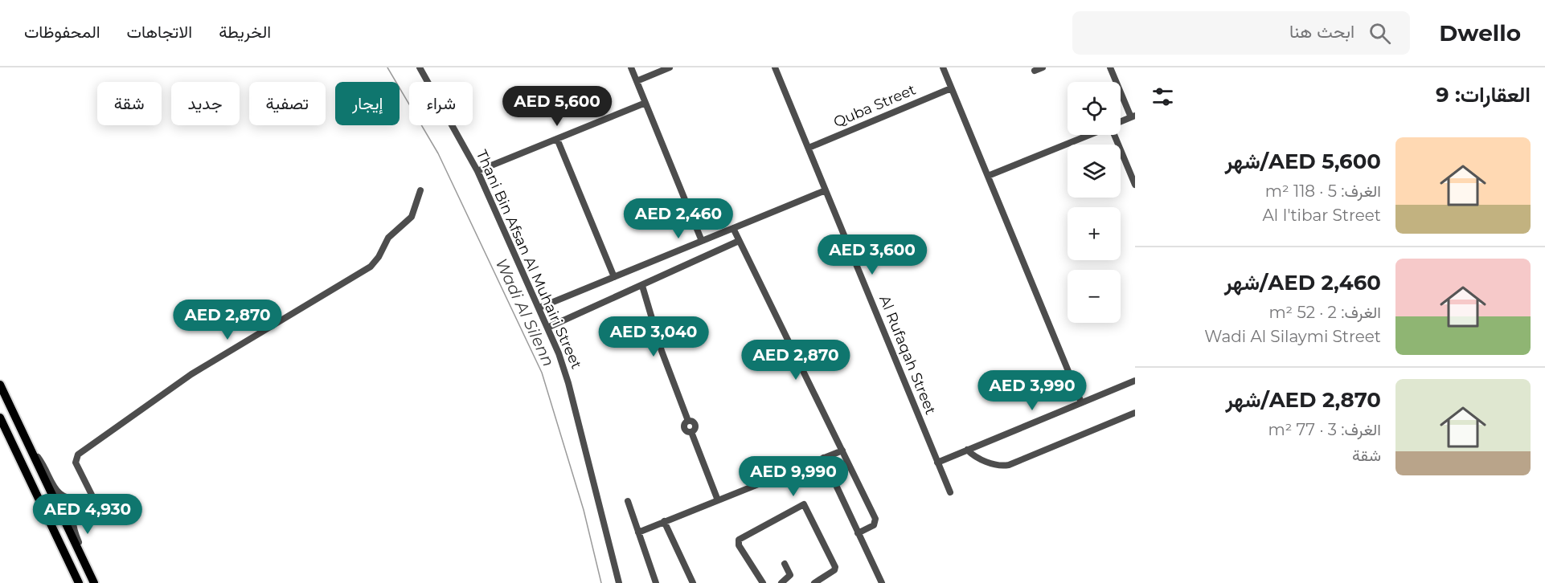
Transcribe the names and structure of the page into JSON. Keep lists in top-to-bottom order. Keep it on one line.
{"streets":{"street":["Quba Street","Thani Bin Afsan Al Muhairi Street","Al Rufaqah Street"]},"crossings":[["Quba Street","Al Rufaqah Street"]],"water":["Wadi Al Silenn"],"page":{"header":"Dwello","search":"ابحث هنا","nav":["الخريطة","الاتجاهات","المحفوظات"],"heading":"العقارات: 9","map_buttons":["+","−"],"chip":["شراء","إيجار","تصفية","جديد","شقة"],"price":["AED 5,600","AED 2,460","AED 3,600","AED 2,870","AED 3,040","AED 2,870","AED 3,990","AED 9,990","AED 4,930"],"list":[{"name":"AED 5,600/شهر","note":"الغرف: 5 · 118 m² · Al I'tibar Street"},{"name":"AED 2,460/شهر","note":"الغرف: 2 · 52 m² · Wadi Al Silaymi Street"},{"name":"AED 2,870/شهر","note":"الغرف: 3 · 77 m² · شقة"}]}}
